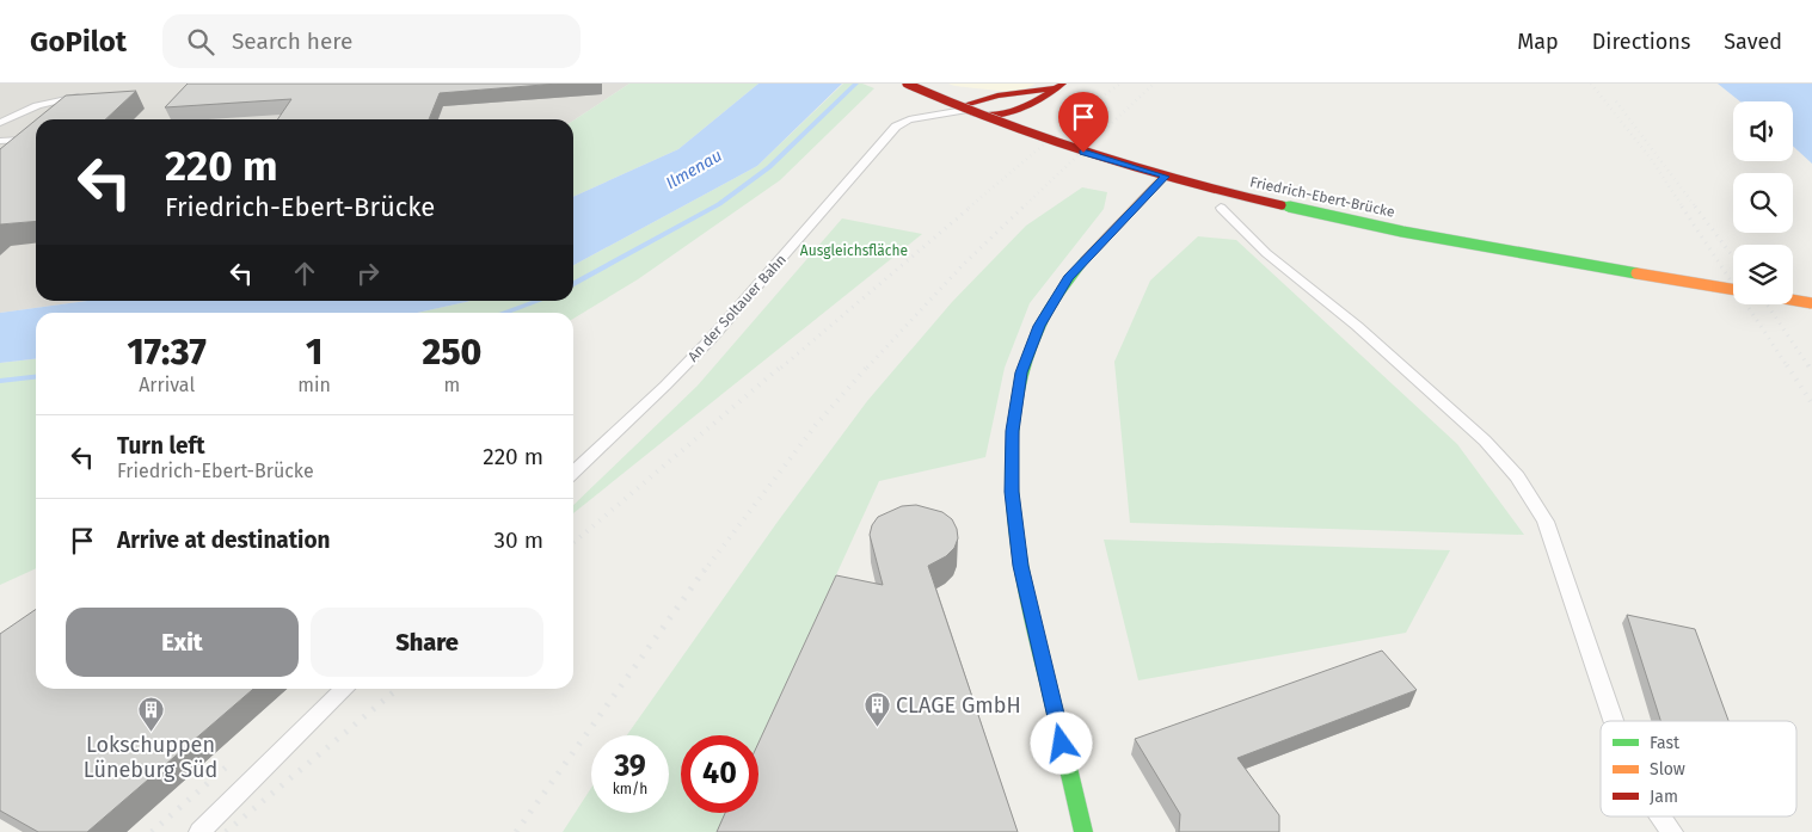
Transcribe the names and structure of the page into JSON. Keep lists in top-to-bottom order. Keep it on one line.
{"streets":{"main road":["Friedrich-Ebert-Brücke","An der Soltauer Bahn"]},"water":["Ilmenau"],"parks":["Ausgleichsfläche"],"places":{"building":["CLAGE GmbH","Lokschuppen Lüneburg Süd"]},"legend":["Fast","Slow","Jam"],"page":{"header":"GoPilot","search":"Search here","nav":["Map","Directions","Saved"],"turn":["220 m","Friedrich-Ebert-Brücke"],"eta":["17:37","Arrival","1","min","250","m"],"list":[{"name":"Turn left","note":"Friedrich-Ebert-Brücke","value":"220 m"},{"name":"Arrive at destination","value":"30 m"}],"buttons":["Exit","Share"],"speed":"39 km/h","limit":"40"}}
